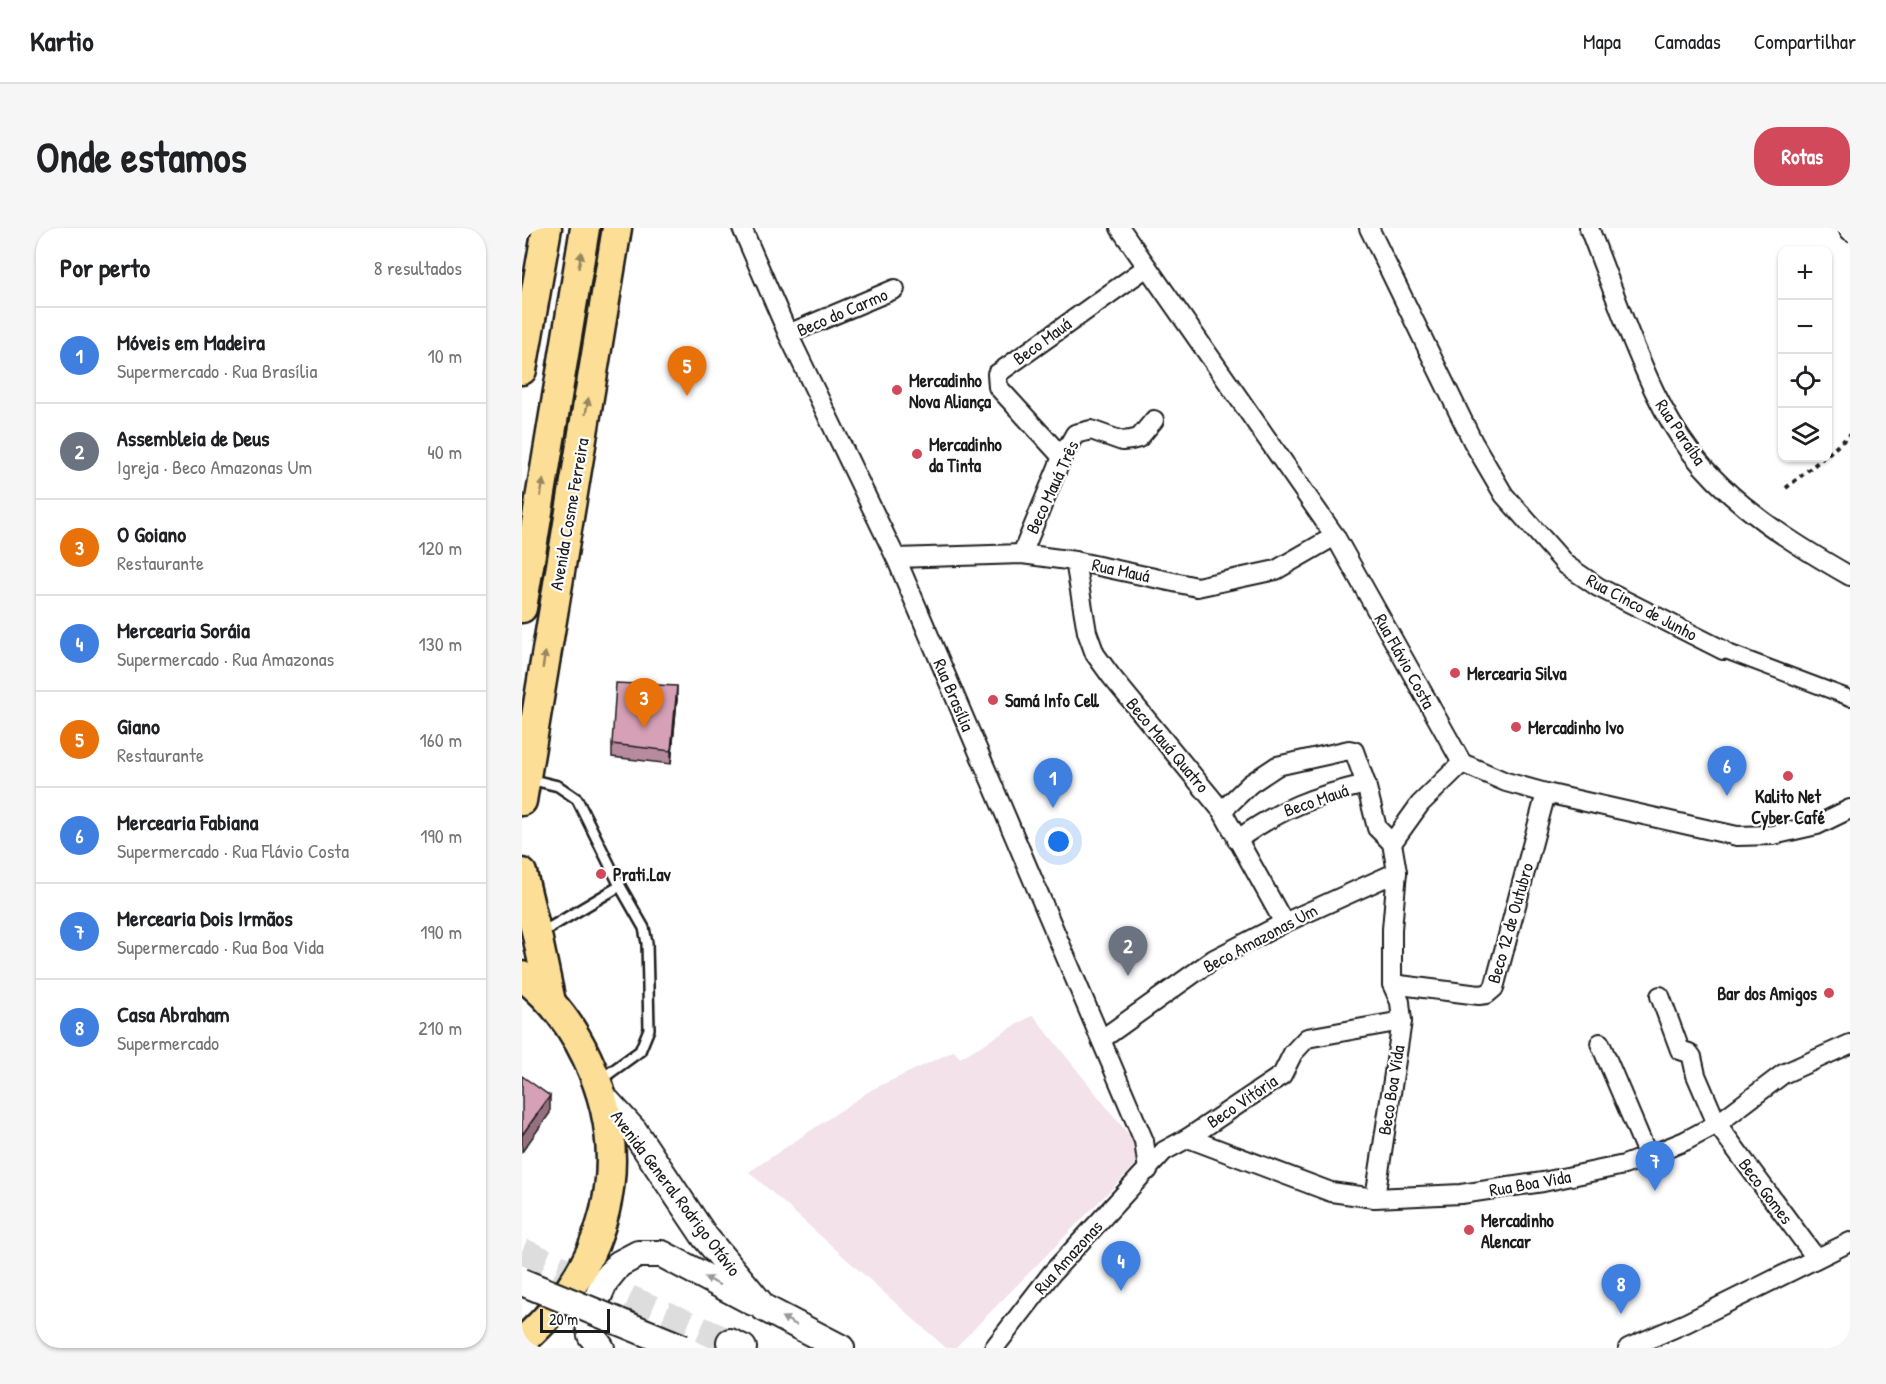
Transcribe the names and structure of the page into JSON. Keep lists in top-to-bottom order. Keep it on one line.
{"streets":{"main road":["Avenida Cosme Ferreira","Avenida General Rodrigo Otávio"],"street":["Beco do Carmo","Beco Mauá","Rua Paraíba","Beco Mauá Três","Rua Mauá","Rua Cinco de Junho","Rua Flávio Costa","Rua Brasília","Beco Mauá Quatro","Beco 12 de Outubro","Beco Amazonas Um","Beco Boa Vida","Beco Vitória","Rua Boa Vida","Beco Gomes","Rua Amazonas"]},"crossings":[["Beco do Carmo","Rua Brasília"],["Beco Mauá","Beco Mauá Três"],["Beco Mauá","Rua Flávio Costa"],["Beco Mauá","Beco Mauá Quatro"],["Beco Mauá","Beco Boa Vida"],["Beco Mauá Três","Rua Mauá"],["Rua Mauá","Rua Flávio Costa"],["Rua Mauá","Rua Brasília"],["Rua Mauá","Beco Mauá Quatro"],["Rua Brasília","Beco Amazonas Um"],["Rua Brasília","Beco Vitória"],["Rua Brasília","Rua Amazonas"],["Beco Mauá Quatro","Beco Amazonas Um"],["Beco 12 de Outubro","Beco Boa Vida"],["Beco Amazonas Um","Beco Boa Vida"],["Beco Boa Vida","Beco Vitória"],["Beco Boa Vida","Rua Boa Vida"],["Beco Vitória","Rua Boa Vida"],["Beco Vitória","Rua Amazonas"],["Rua Boa Vida","Beco Gomes"]],"places":["Mercadinho Nova Aliança","Mercadinho da Tinta","Mercearia Silva","Samá Info Cell","Mercadinho Ivo","Kalito Net Cyber Café","Prati.Lav","Bar dos Amigos","Mercadinho Alencar"],"scale_bar":"20 m","page":{"header":"Kartio","nav":["Mapa","Camadas","Compartilhar"],"buttons":"Rotas","title":"Onde estamos","heading":["Por perto","8 resultados"],"map_buttons":["+","−"],"list":[{"mark":"1","name":"Móveis em Madeira","note":"Supermercado · Rua Brasília","value":"10 m"},{"mark":"2","name":"Assembleia de Deus","note":"Igreja · Beco Amazonas Um","value":"40 m"},{"mark":"3","name":"O Goiano","note":"Restaurante","value":"120 m"},{"mark":"4","name":"Mercearia Soráia","note":"Supermercado · Rua Amazonas","value":"130 m"},{"mark":"5","name":"Giano","note":"Restaurante","value":"160 m"},{"mark":"6","name":"Mercearia Fabiana","note":"Supermercado · Rua Flávio Costa","value":"190 m"},{"mark":"7","name":"Mercearia Dois Irmãos","note":"Supermercado · Rua Boa Vida","value":"190 m"},{"mark":"8","name":"Casa Abraham","note":"Supermercado","value":"210 m"}],"pins":["5","3","6","1","2","7","4","8"],"scale":"20 m"}}
